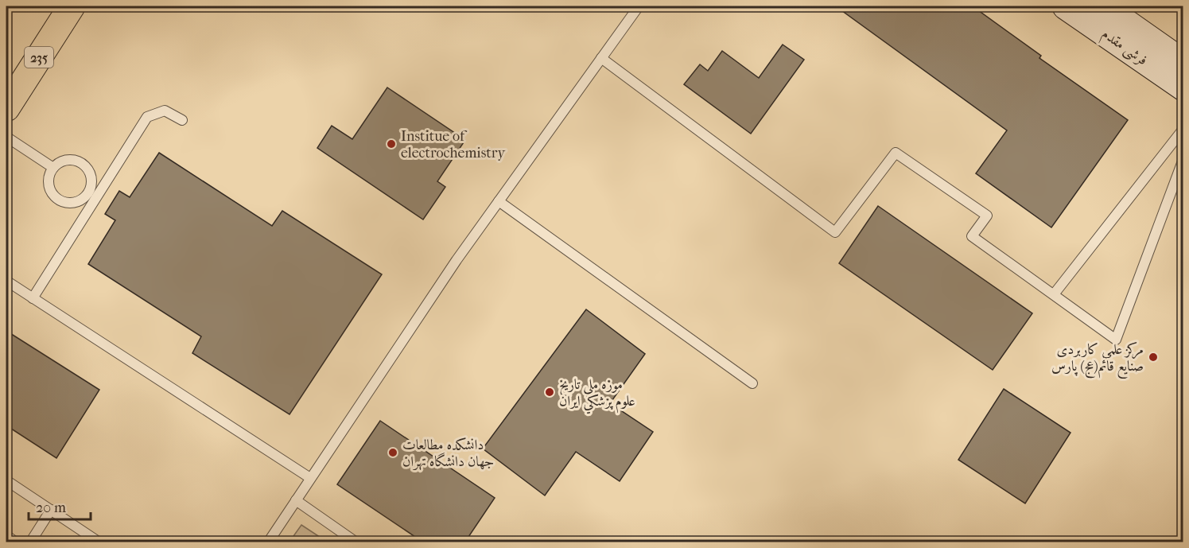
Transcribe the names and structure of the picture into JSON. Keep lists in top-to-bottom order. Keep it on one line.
{"streets":{"main road":["235"],"street":["فرشی مقدم"]},"places":["Institue of electrochemistry","مرکز علمی کاربردی صنایع قائم(عج) پارس","موزه ملي تاريخ علوم پزشكي ايران","دانشکده مطالعات جهان دانشگاه تهران"],"scale_bar":"20 m"}
